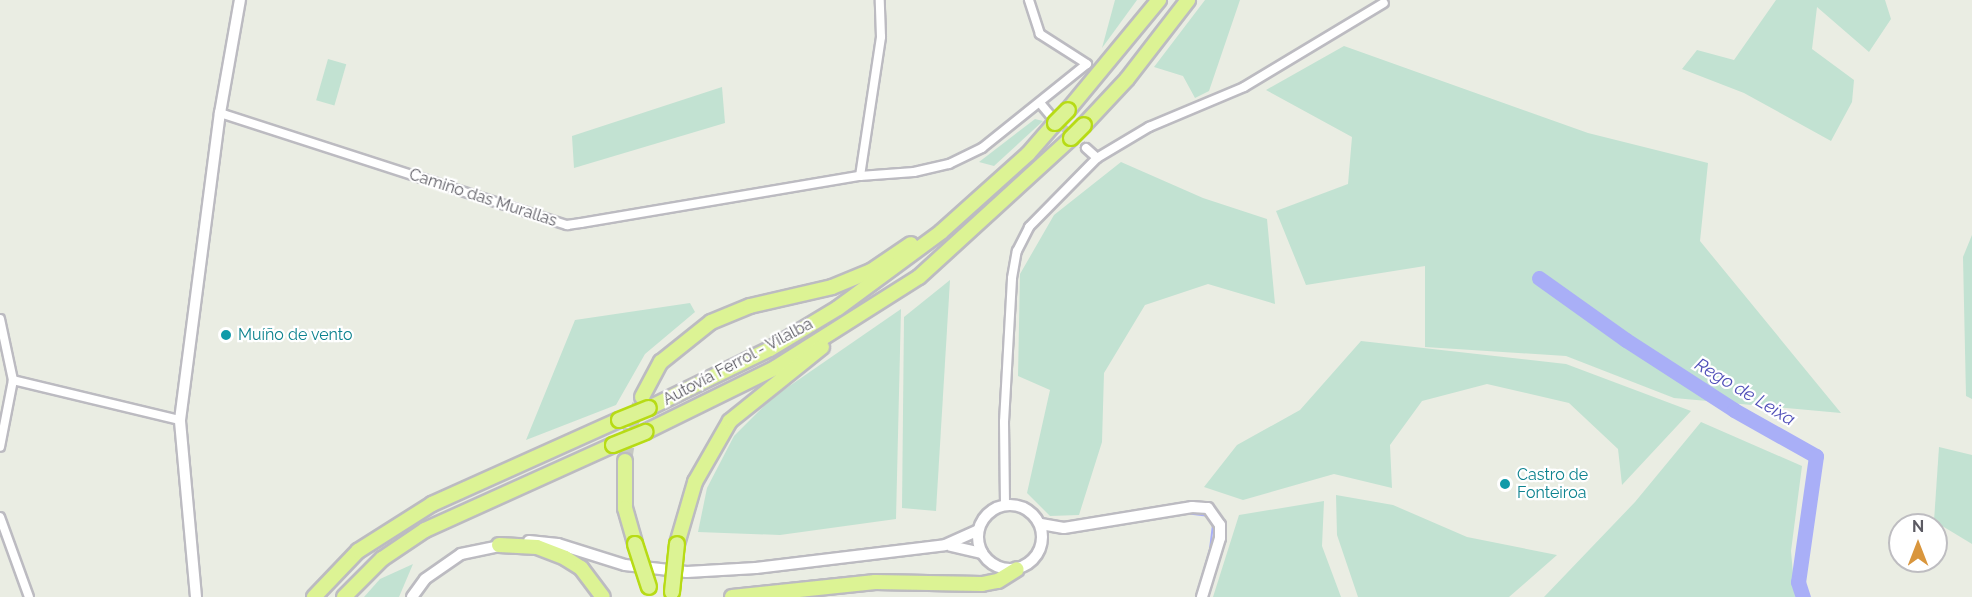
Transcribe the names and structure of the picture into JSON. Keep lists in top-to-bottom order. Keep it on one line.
{"streets":{"highway":["Autovía Ferrol - Vilalba"],"street":["Camiño das Murallas"]},"water":["Rego de Leixa"],"places":["Muíño de vento","Castro de Fonteiroa"],"north":"top"}
